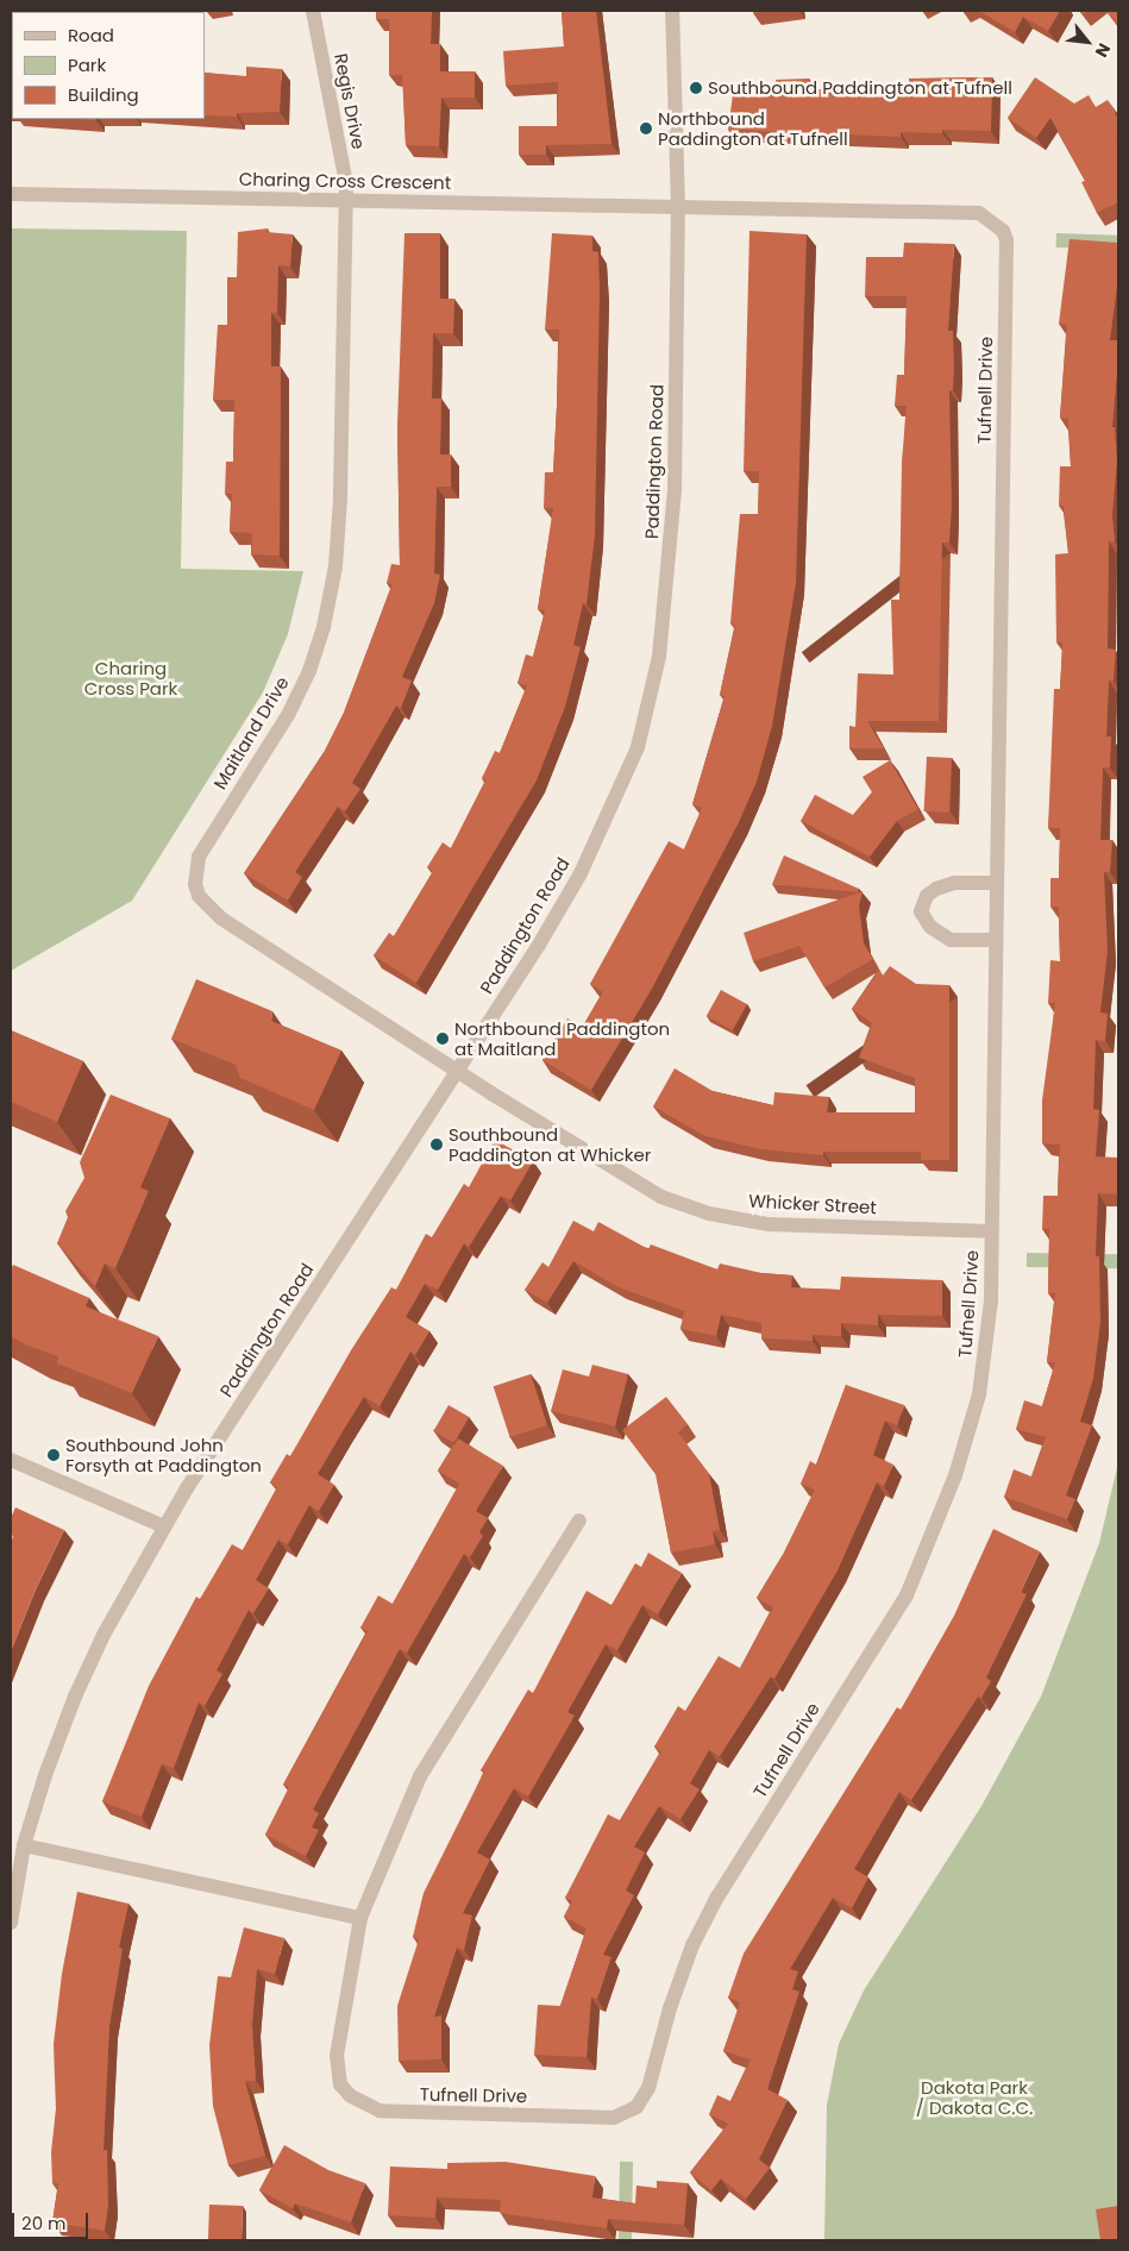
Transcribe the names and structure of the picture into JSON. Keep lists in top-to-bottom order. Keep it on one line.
{"streets":{"street":["Regis Drive","Charing Cross Crescent","Tufnell Drive","Paddington Road","Maitland Drive","Whicker Street"]},"crossings":[["Regis Drive","Charing Cross Crescent"],["Regis Drive","Maitland Drive"],["Charing Cross Crescent","Tufnell Drive"],["Charing Cross Crescent","Paddington Road"],["Charing Cross Crescent","Maitland Drive"],["Tufnell Drive","Paddington Road"],["Tufnell Drive","Whicker Street"],["Paddington Road","Maitland Drive"],["Paddington Road","Whicker Street"],["Maitland Drive","Whicker Street"]],"parks":["Charing Cross Park","Dakota Park / Dakota C.C."],"places":["Southbound Paddington at Tufnell","Northbound Paddington at Tufnell","Northbound Paddington at Maitland","Southbound Paddington at Whicker","Southbound John Forsyth at Paddington"],"legend":["Road","Park","Building"],"scale_bar":"20 m","north":"bottom right"}
